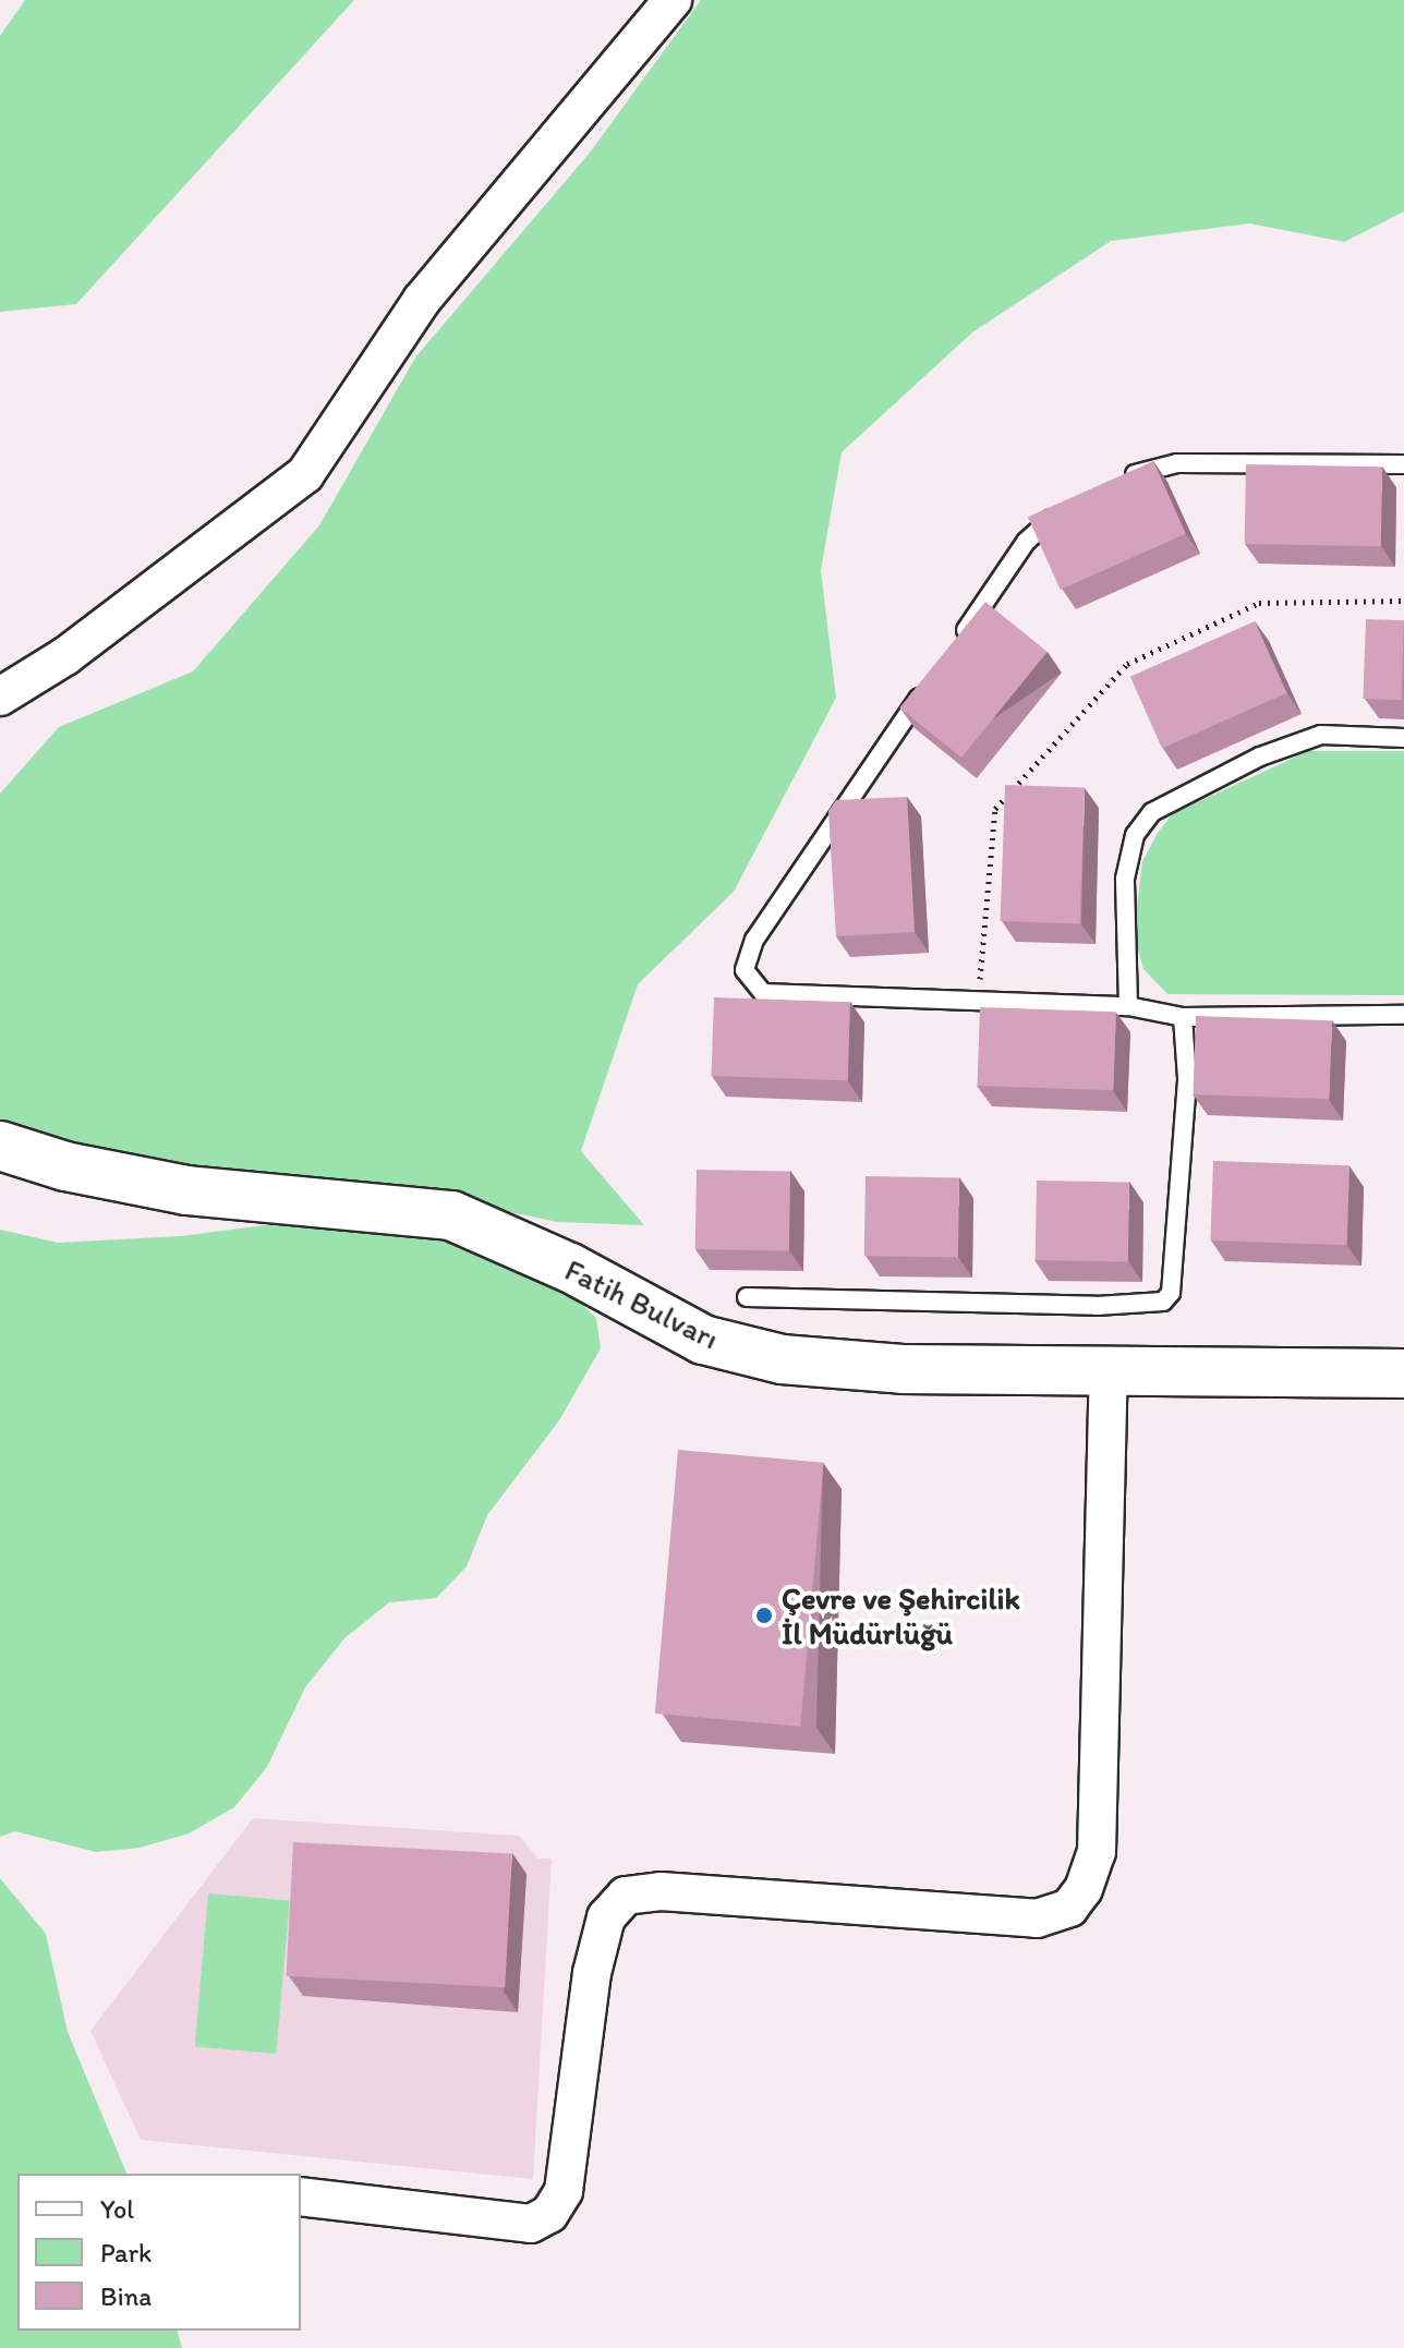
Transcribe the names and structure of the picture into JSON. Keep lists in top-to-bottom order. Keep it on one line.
{"streets":{"street":["Fatih Bulvarı"]},"places":["Çevre ve Şehircilik İl Müdürlüğü"],"legend":["Yol","Park","Bina"]}
